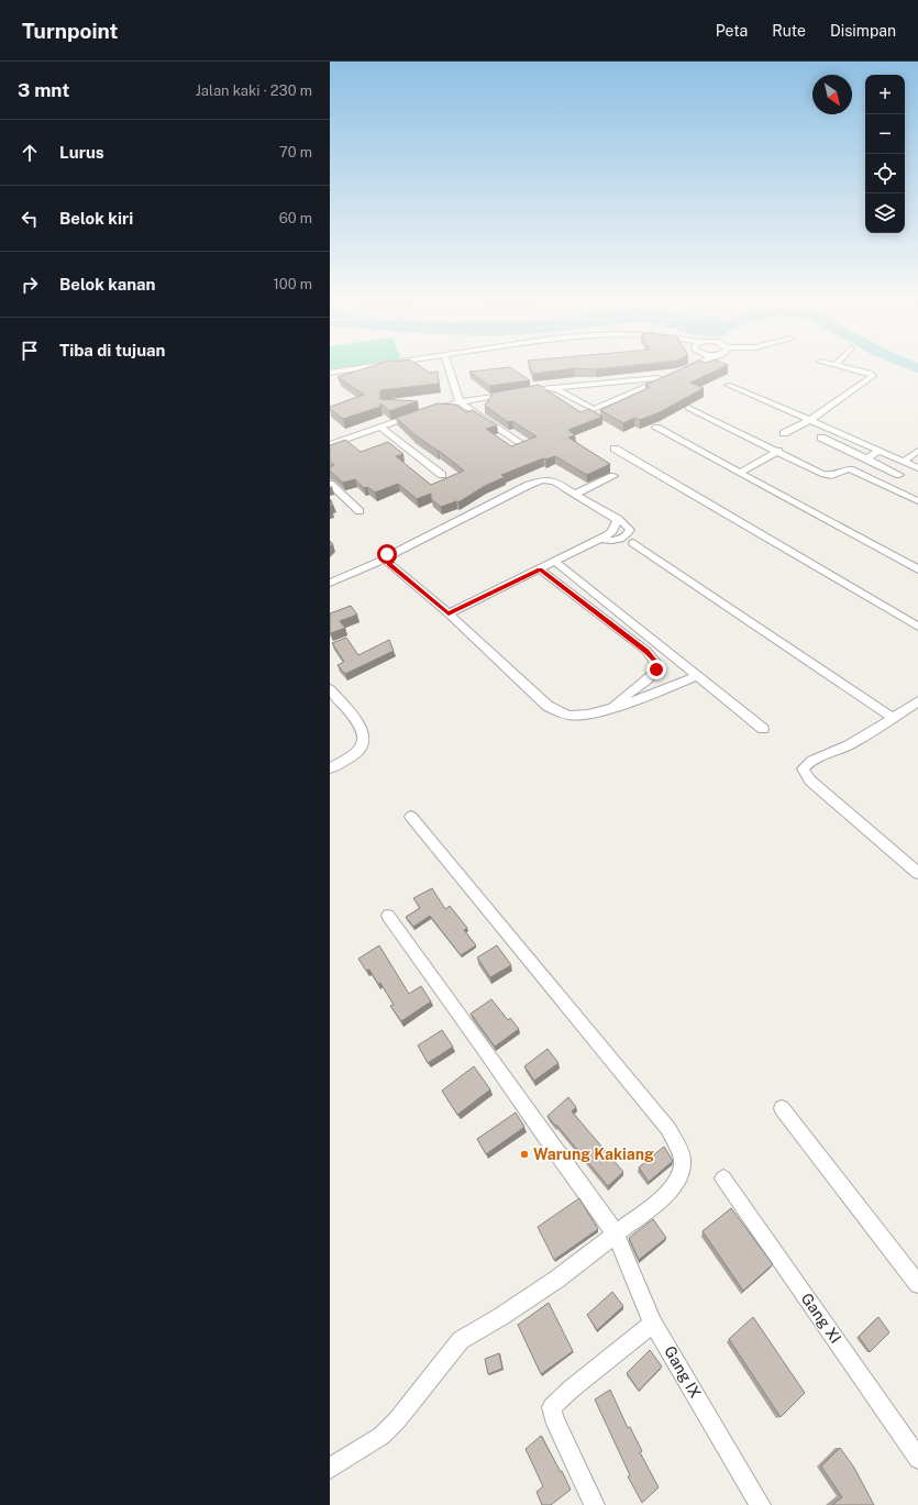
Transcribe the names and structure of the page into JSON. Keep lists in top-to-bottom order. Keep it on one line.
{"streets":{"street":["Gang XI","Gang IX"]},"places":["Warung Kakiang"],"north":"bottom right","page":{"header":"Turnpoint","nav":["Peta","Rute","Disimpan"],"heading":["3 mnt","Jalan kaki · 230 m"],"map_buttons":["+","−"],"list":[["Lurus","70 m"],["Belok kiri","60 m"],["Belok kanan","100 m"],"Tiba di tujuan"]}}
